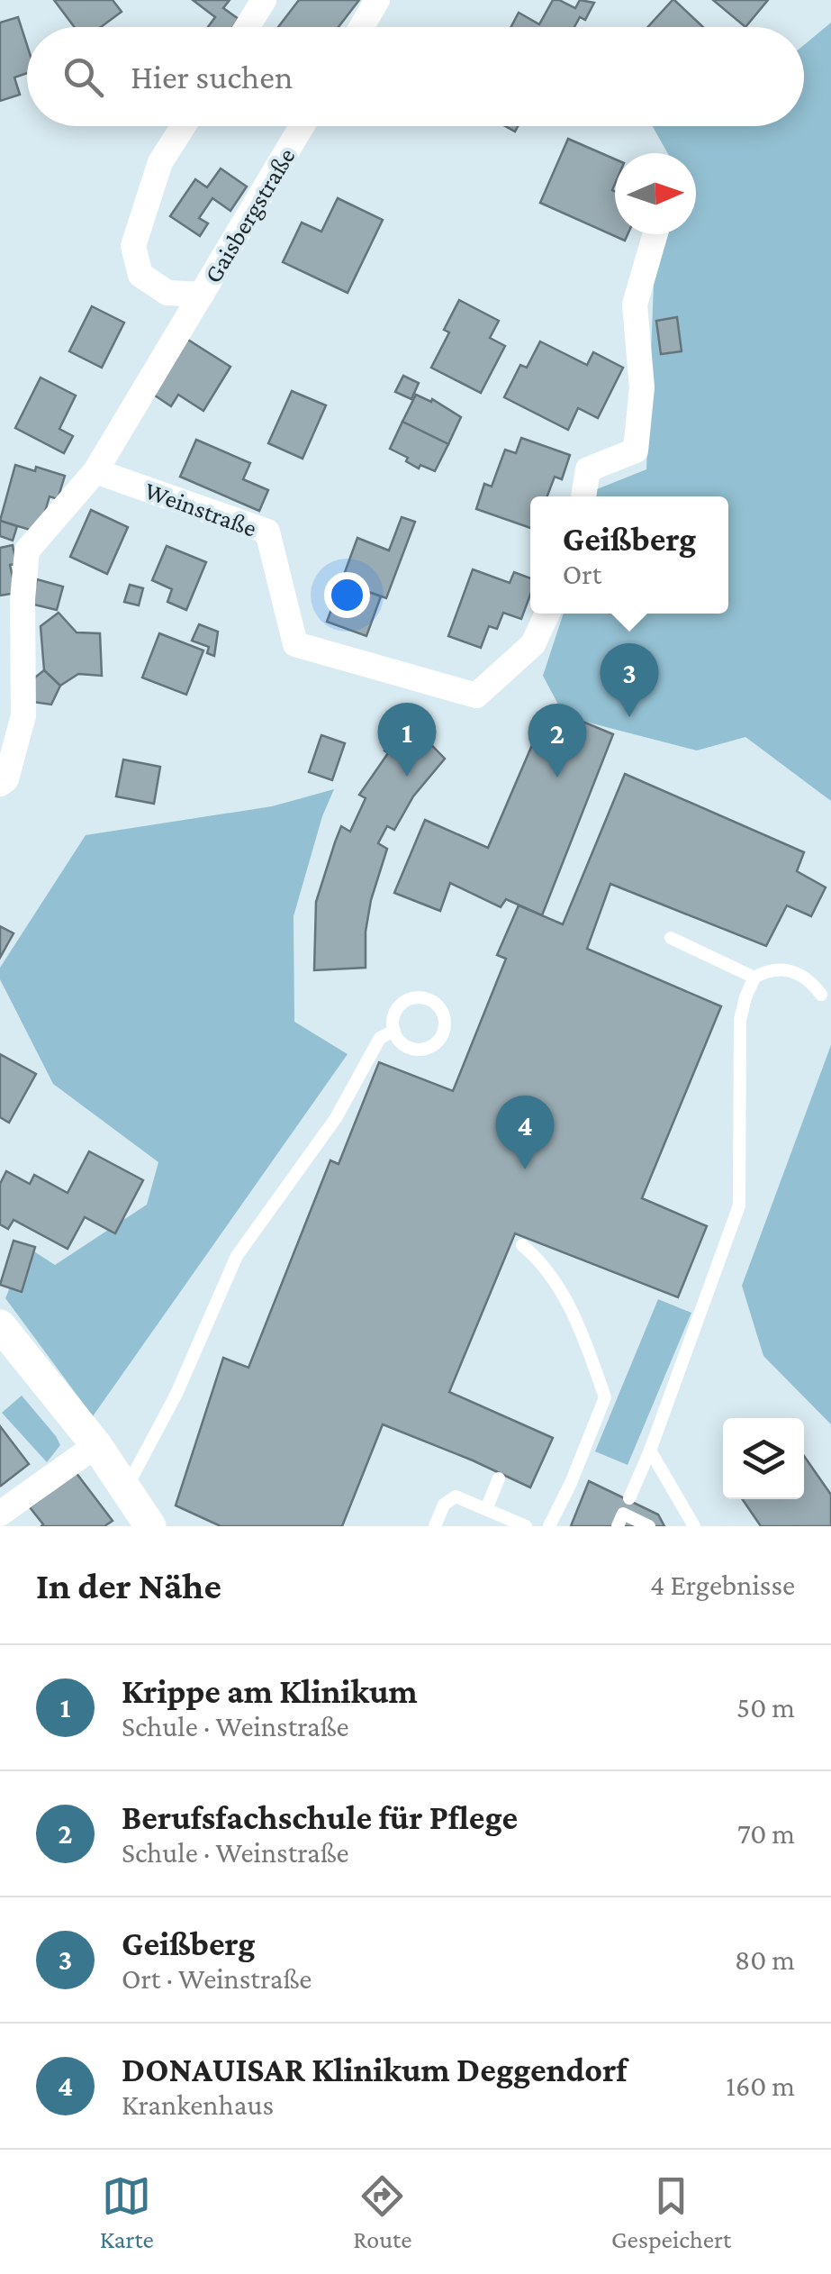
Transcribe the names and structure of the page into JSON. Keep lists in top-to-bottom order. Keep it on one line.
{"streets":{"street":["Gaisbergstraße","Weinstraße"]},"north":"right","page":{"search":"Hier suchen","popup":["Geißberg","Ort"],"pins":["3","1","2","4"],"heading":["In der Nähe","4 Ergebnisse"],"list":[{"mark":"1","name":"Krippe am Klinikum","note":"Schule · Weinstraße","value":"50 m"},{"mark":"2","name":"Berufsfachschule für Pflege","note":"Schule · Weinstraße","value":"70 m"},{"mark":"3","name":"Geißberg","note":"Ort · Weinstraße","value":"80 m"},{"mark":"4","name":"DONAUISAR Klinikum Deggendorf","note":"Krankenhaus","value":"160 m"}],"nav":["Karte","Route","Gespeichert"]}}
